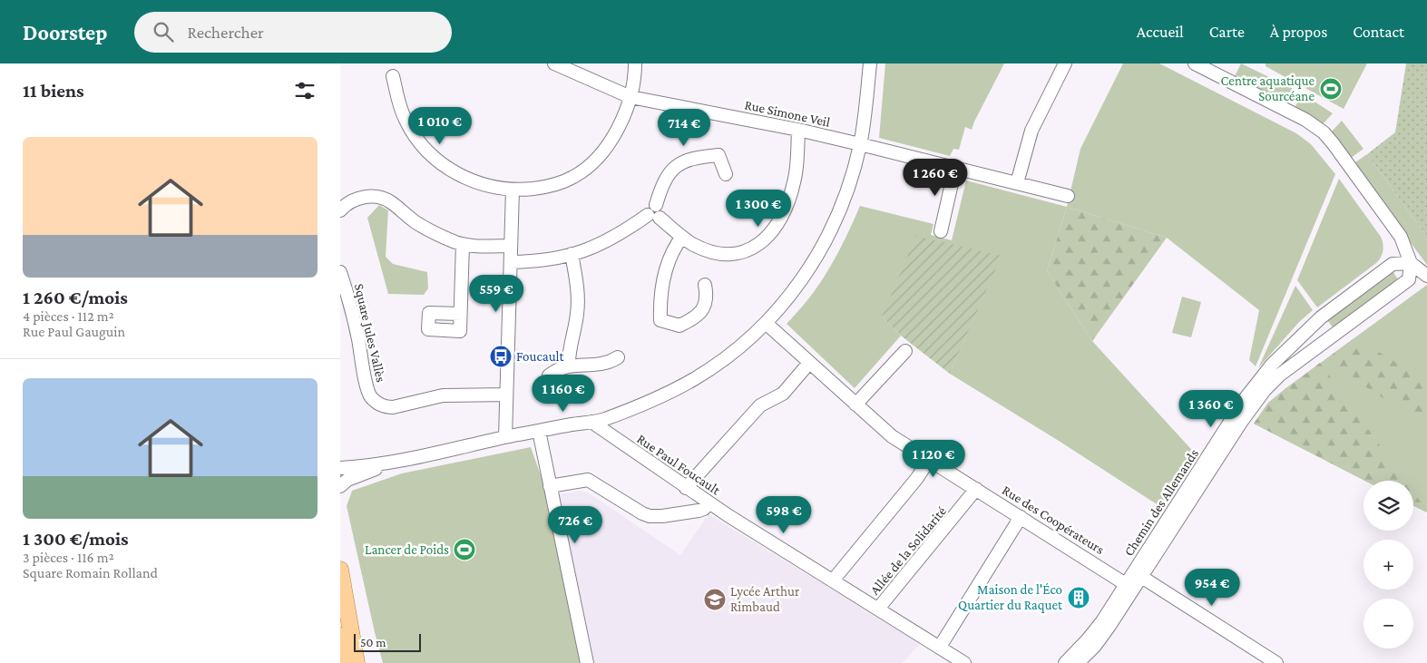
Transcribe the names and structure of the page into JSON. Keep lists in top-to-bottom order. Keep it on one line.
{"streets":{"street":["Rue Simone Veil","Square Jules Vallès","Rue Paul Foucault","Chemin des Allemands","Rue des Coopérateurs","Allée de la Solidarité"]},"crossings":[["Rue Paul Foucault","Allée de la Solidarité"],["Chemin des Allemands","Rue des Coopérateurs"],["Rue des Coopérateurs","Allée de la Solidarité"]],"places":{"sports":["Centre aquatique Sourcéane","Lancer de Poids"],"bus stop":["Foucault"],"building":["Maison de l'Éco Quartier du Raquet"],"school or university":["Lycée Arthur Rimbaud"]},"scale_bar":"50 m","page":{"header":"Doorstep","search":"Rechercher","nav":["Accueil","Carte","À propos","Contact"],"heading":"11 biens","price":["1 010 €","714 €","1 260 €","1 300 €","559 €","1 160 €","1 360 €","1 120 €","598 €","726 €","954 €"],"list":[{"name":"1 260 €/mois","note":"4 pièces · 112 m² · Rue Paul Gauguin"},{"name":"1 300 €/mois","note":"3 pièces · 116 m² · Square Romain Rolland"}],"map_buttons":["+","−"],"scale":"50 m"}}
